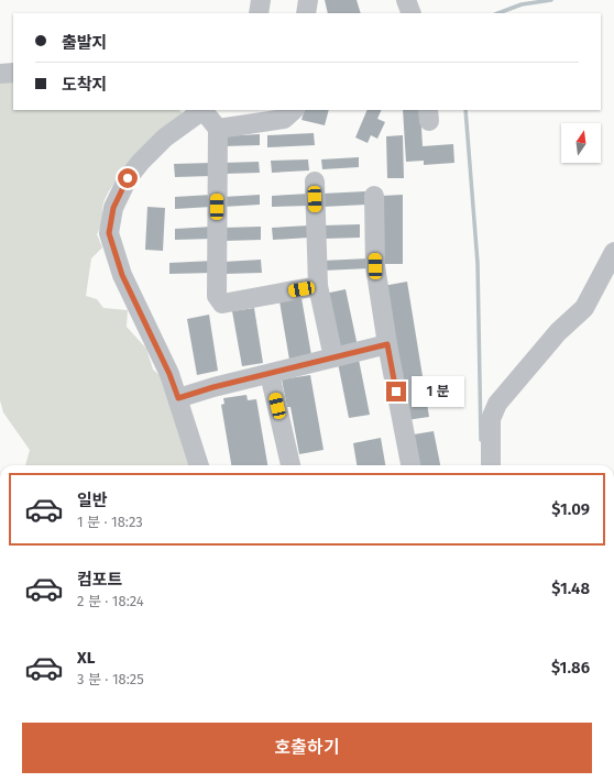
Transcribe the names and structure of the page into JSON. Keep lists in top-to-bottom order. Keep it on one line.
{"north":"top","page":{"banner":["출발지","도착지"],"bubble":"1 분","list":[{"name":"일반","note":"1 분 · 18:23","value":"$1.09"},{"name":"컴포트","note":"2 분 · 18:24","value":"$1.48"},{"name":"XL","note":"3 분 · 18:25","value":"$1.86"}],"buttons":"호출하기"}}
